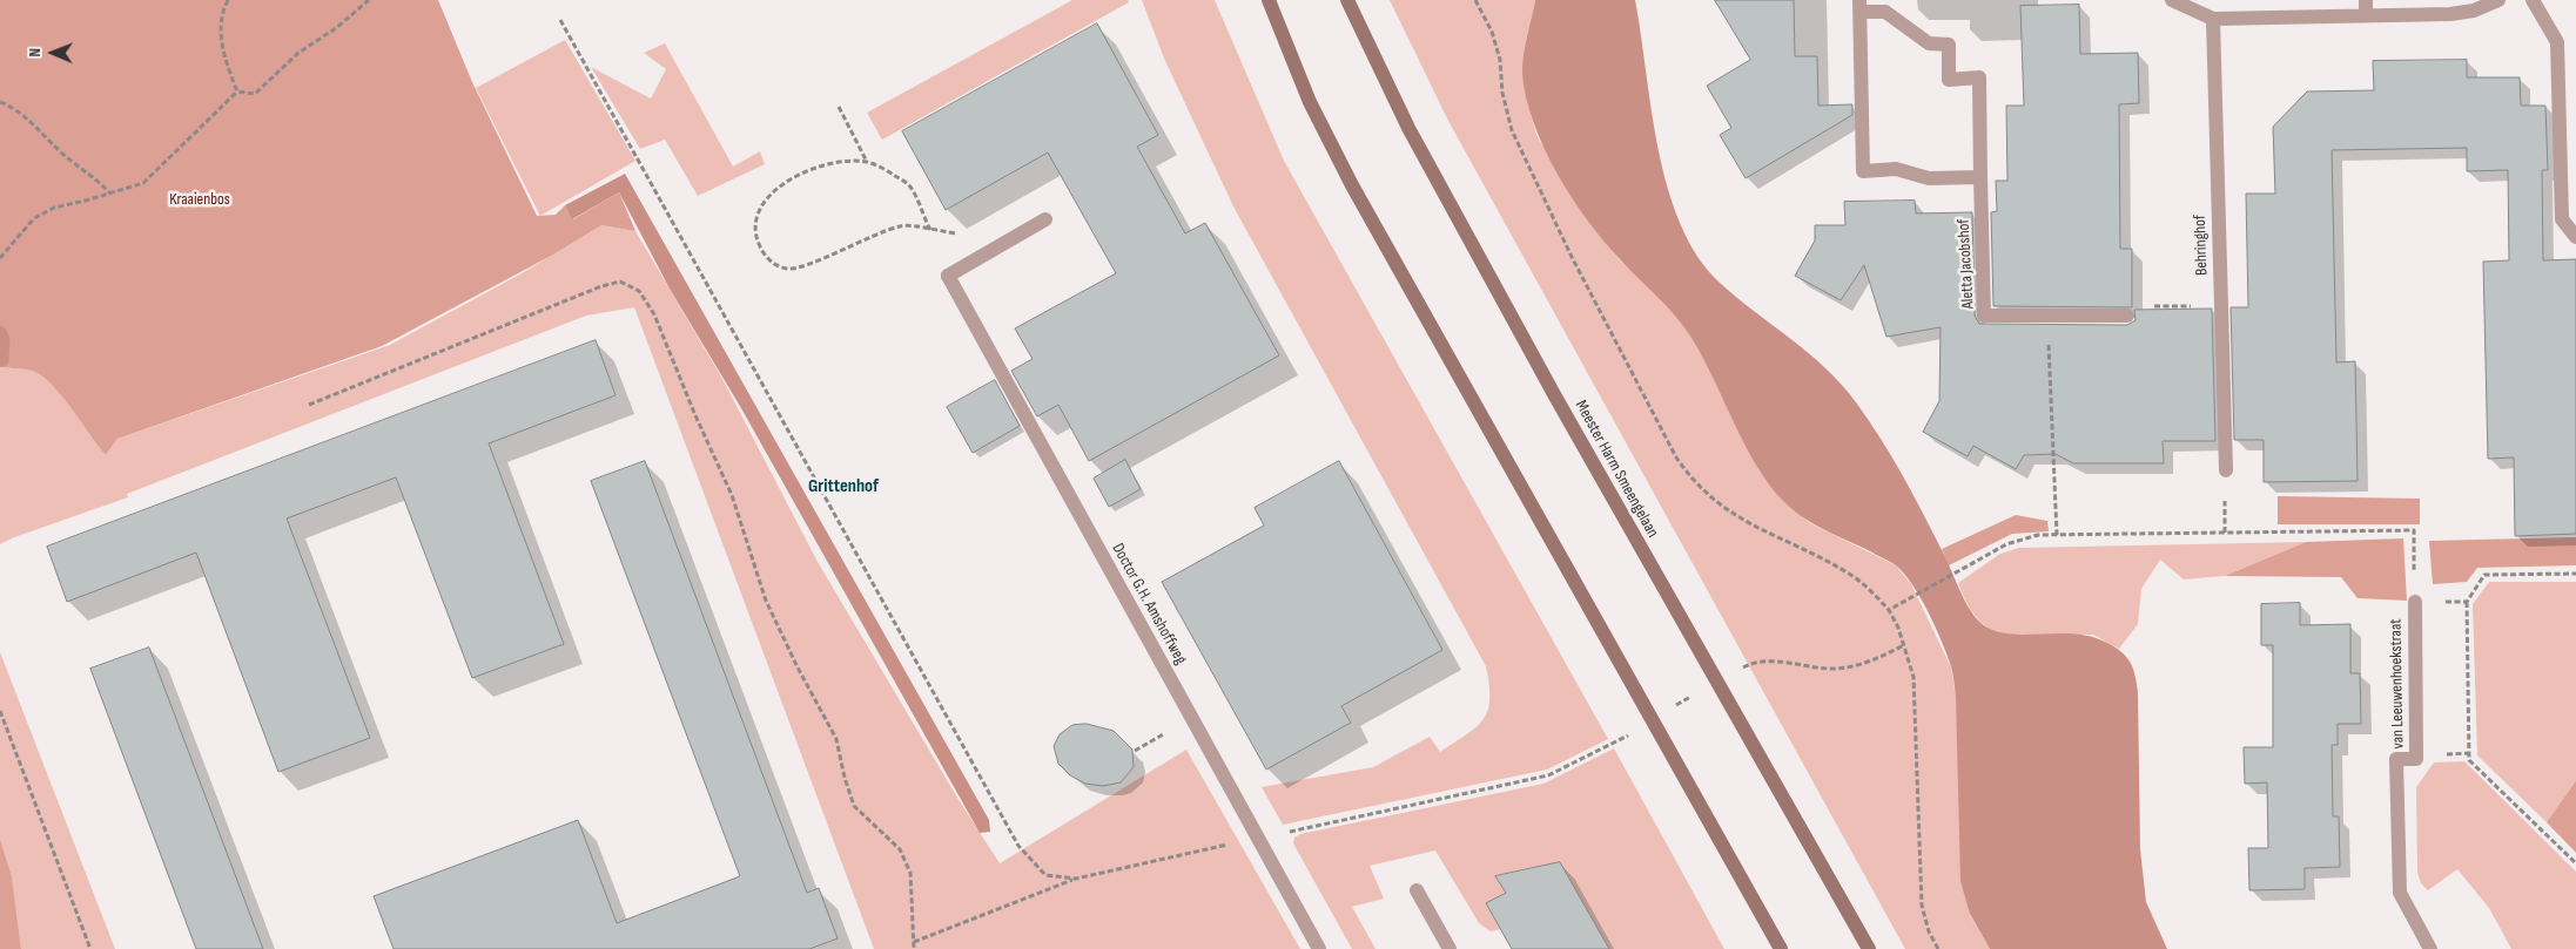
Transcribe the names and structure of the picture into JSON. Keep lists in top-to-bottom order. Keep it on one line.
{"streets":{"street":["Behringhof","Aletta Jacobshof","Meester Harm Smeengelaan","Doctor G.H. Amshoffweg","van Leeuwenhoekstraat"]},"districts":["Grittenhof"],"parks":["Kraaienbos"],"north":"left"}
